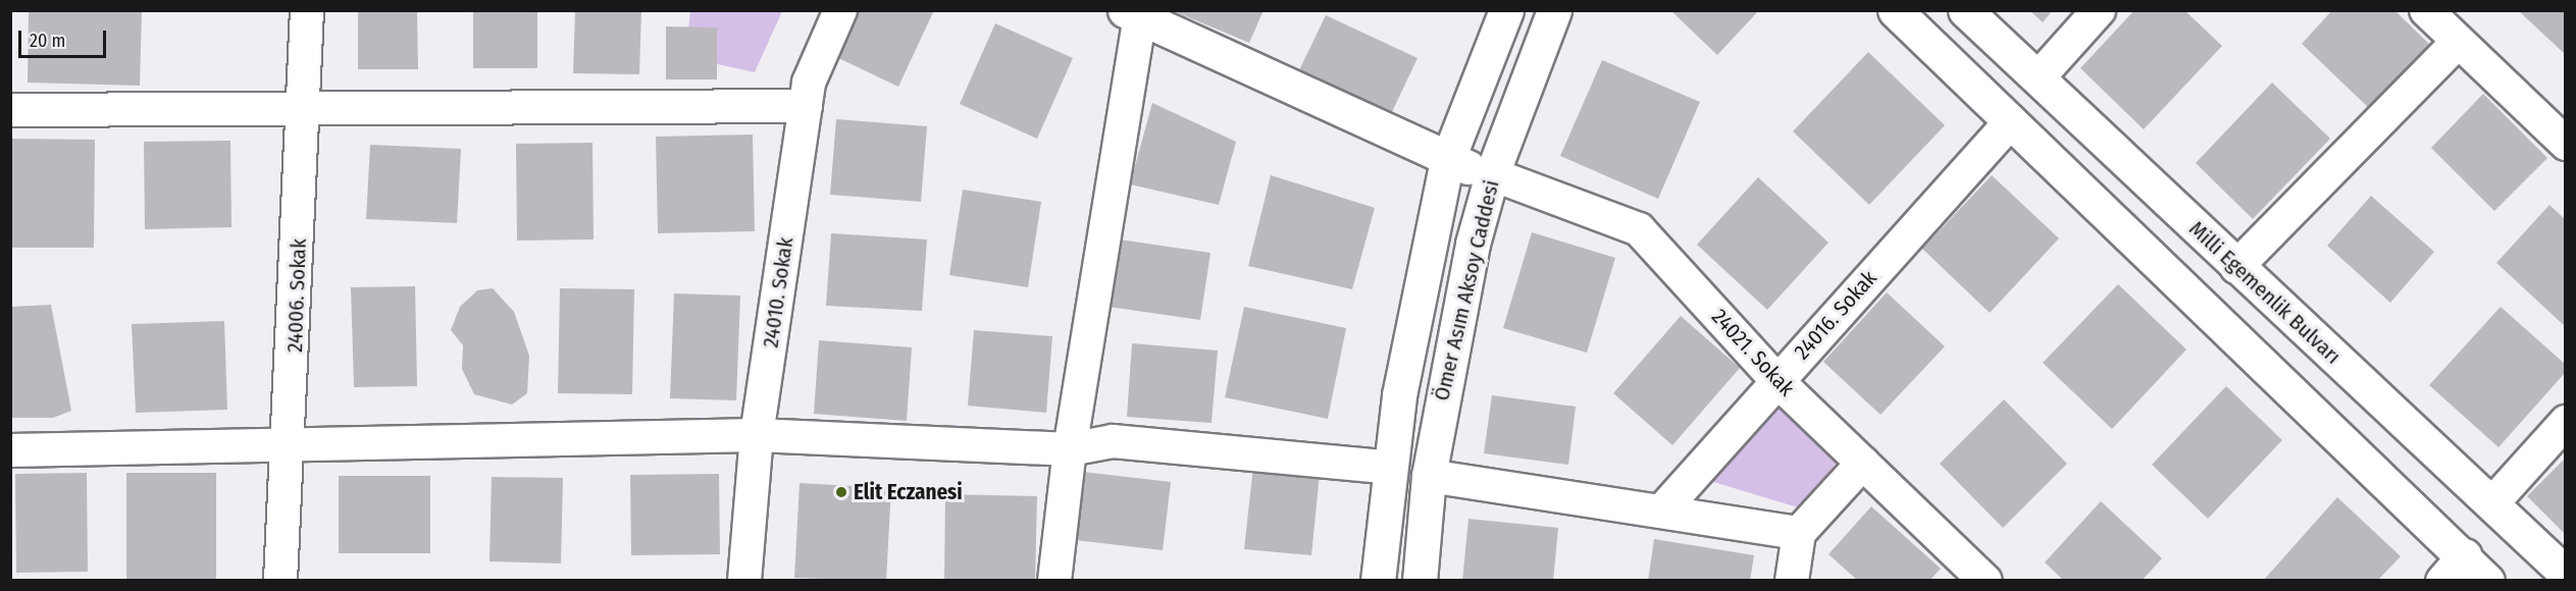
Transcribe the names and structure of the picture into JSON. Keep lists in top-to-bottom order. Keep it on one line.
{"streets":{"main road":["Ömer Asım Aksoy Caddesi","Milli Egemenlik Bulvarı"],"street":["24010. Sokak","24006. Sokak","24016. Sokak","24021. Sokak"]},"crossings":[["Ömer Asım Aksoy Caddesi","24021. Sokak"],["24016. Sokak","24021. Sokak"]],"places":["Elit Eczanesi"],"scale_bar":"20 m"}
